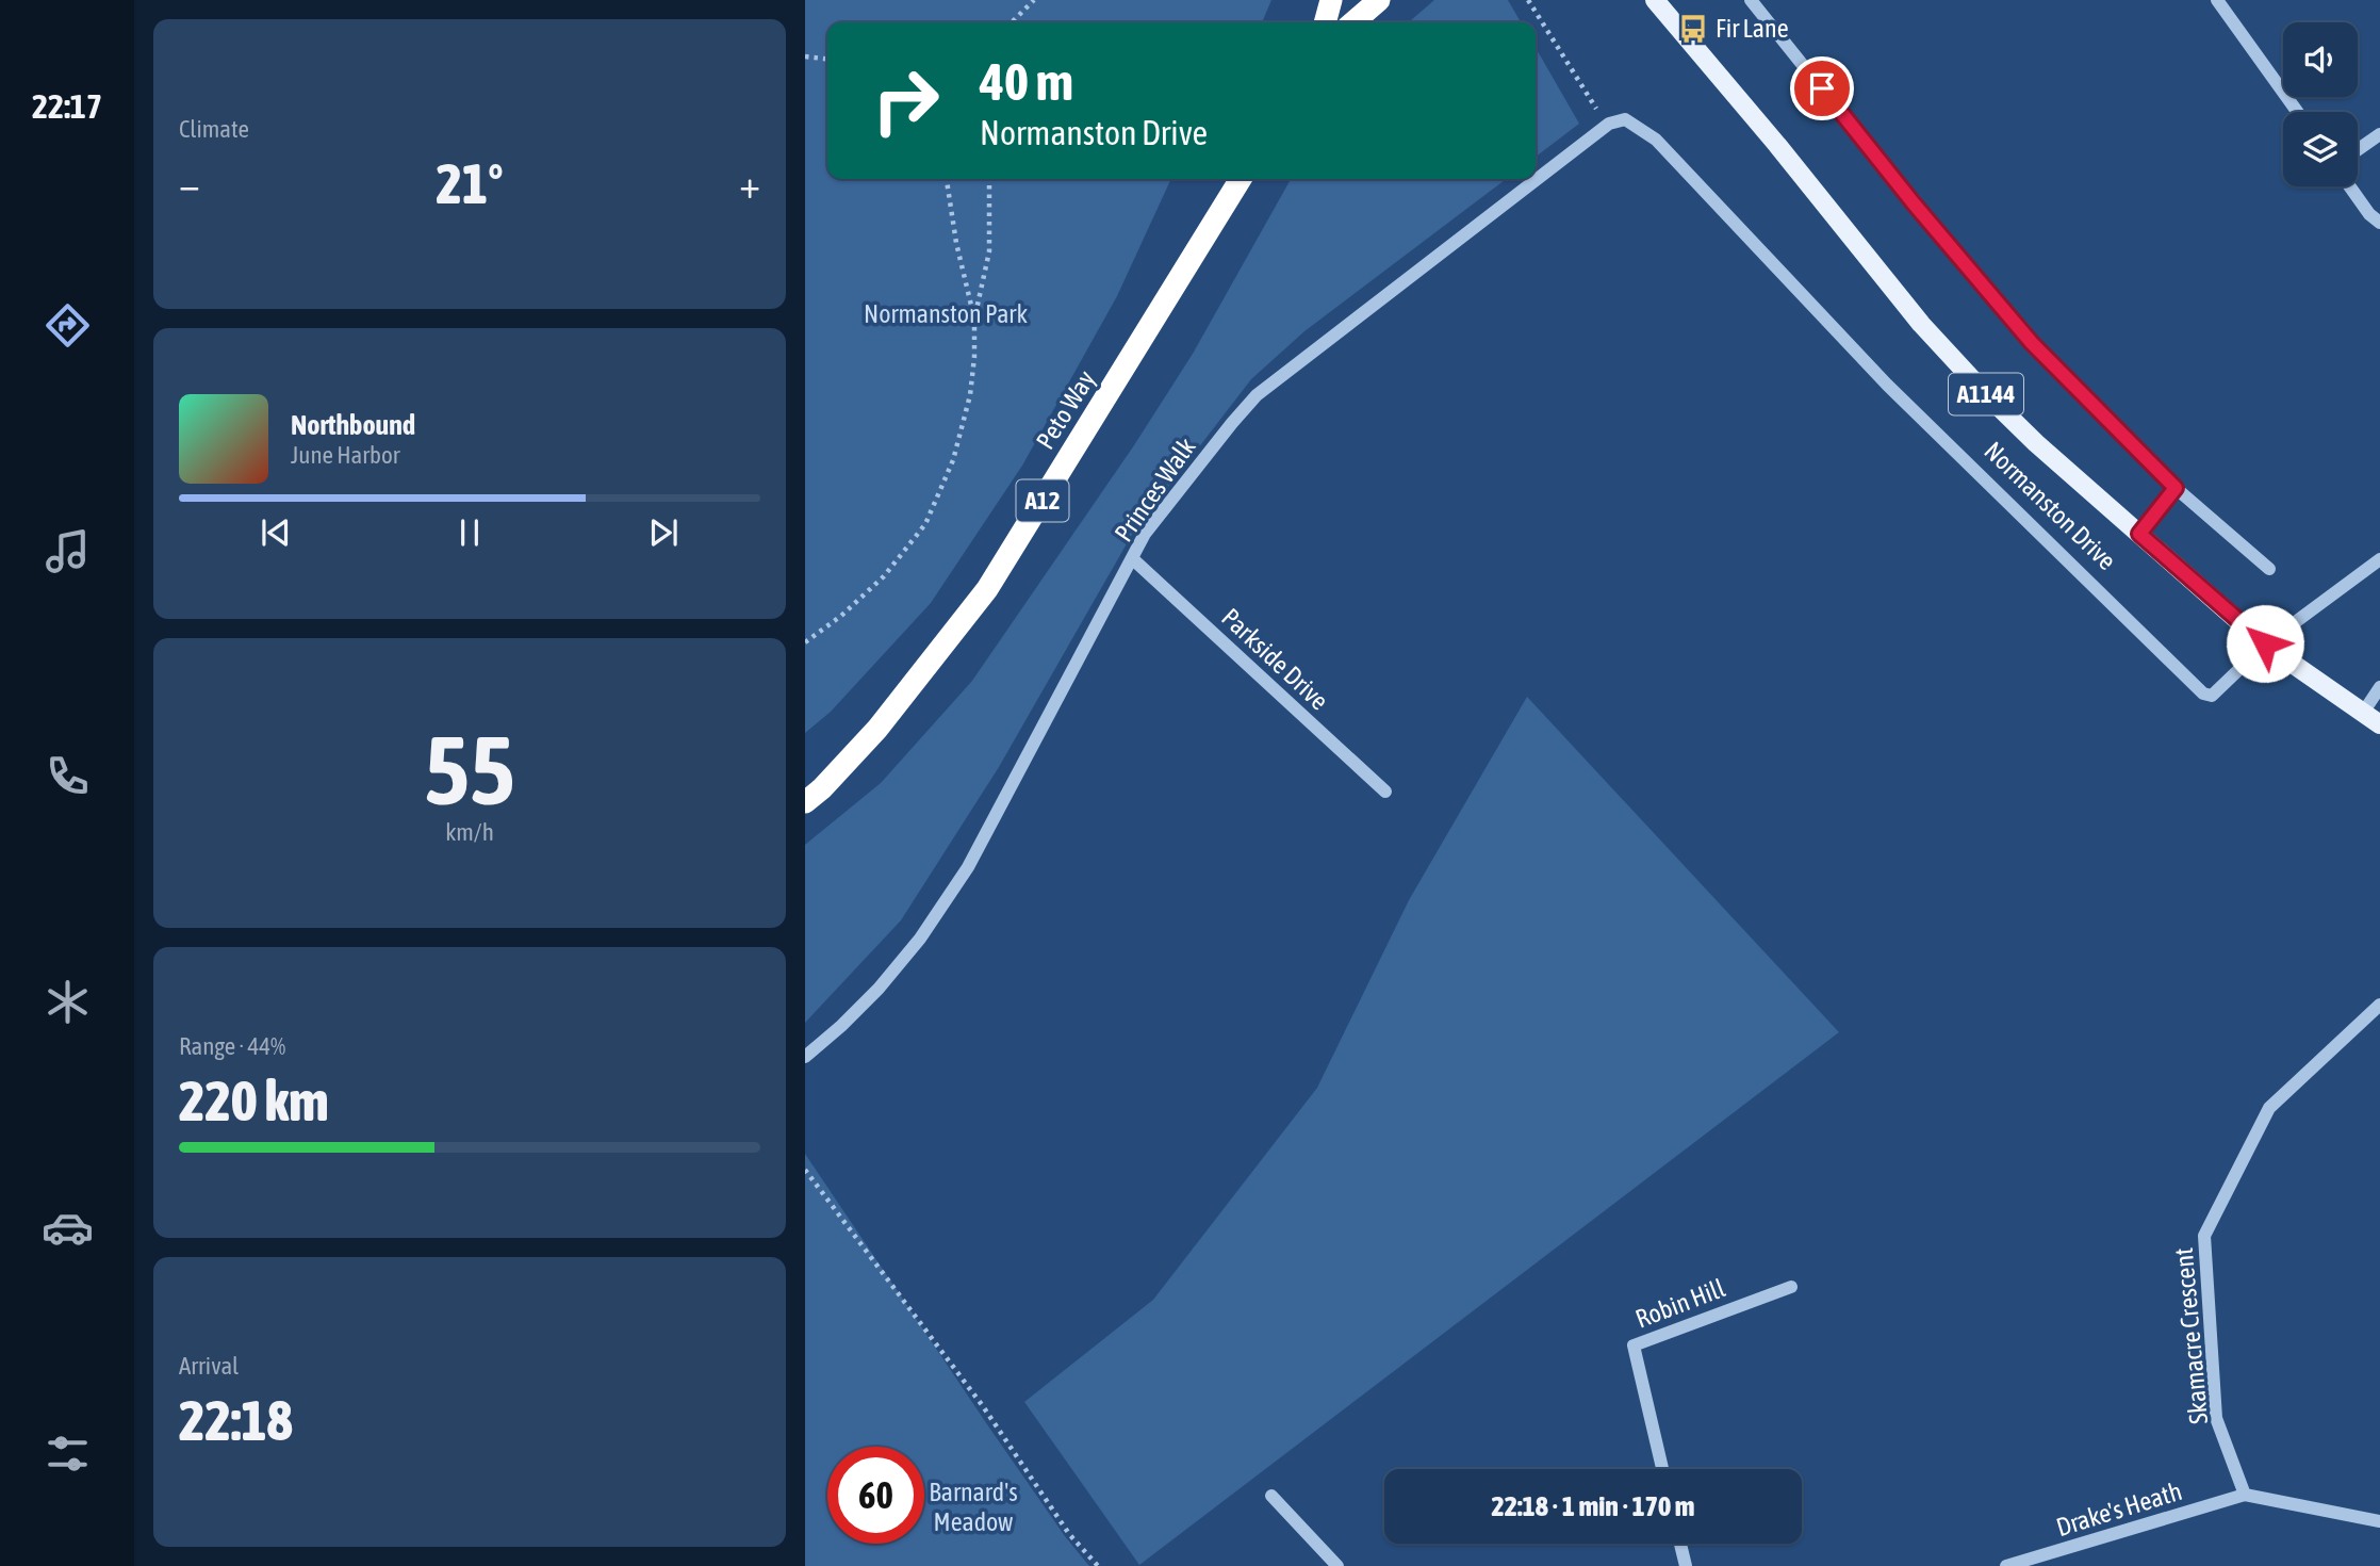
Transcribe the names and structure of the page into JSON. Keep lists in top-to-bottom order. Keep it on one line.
{"streets":{"highway":["Peto Way","A12"],"main road":["A1144","Normanston Drive"],"street":["Princes Walk","Parkside Drive","Robin Hill","Skamacre Crescent","Drake's Heath"]},"crossings":[["Princes Walk","Normanston Drive"],["Princes Walk","Parkside Drive"],["Skamacre Crescent","Drake's Heath"]],"parks":["Normanston Park","Barnard's Meadow"],"places":{"bus stop":["Fir Lane"]},"page":{"tabs":"22:17","tile":["Climate",["55","km/h"],["Range · 44%","220 km"],["Arrival","22:18"]],"turn":["40 m","Normanston Drive"],"heat":["−","21°","+"],"song":["Northbound","June Harbor"],"limit":"60","trip":"22:18 · 1 min · 170 m"}}
